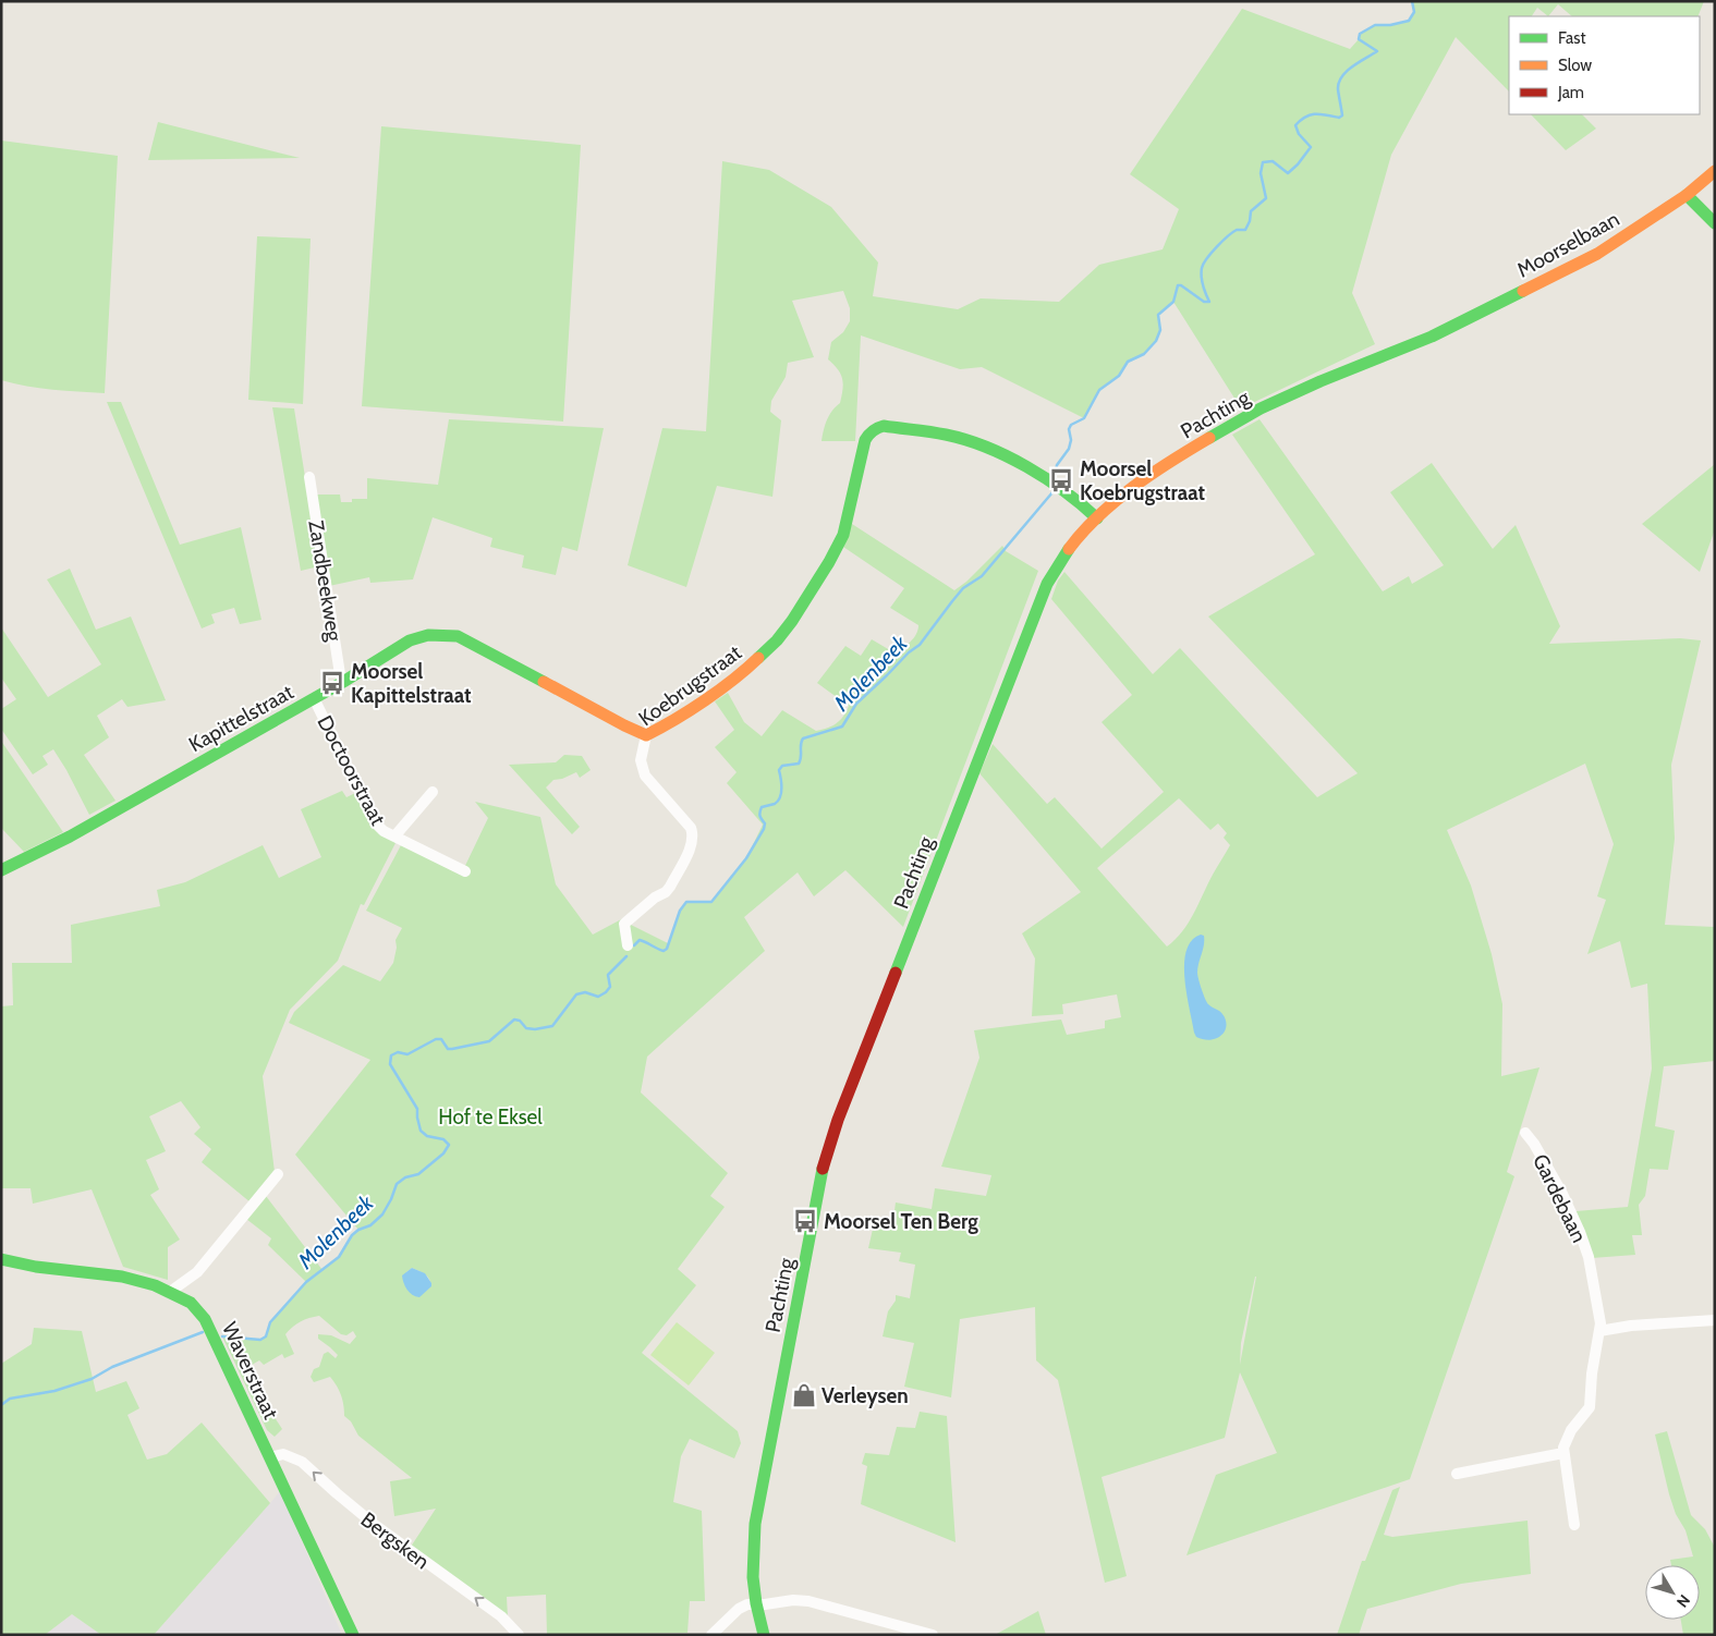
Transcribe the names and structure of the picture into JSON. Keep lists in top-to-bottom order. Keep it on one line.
{"streets":{"street":["Moorselbaan","Pachting","Zandbeekweg","Koebrugstraat","Kapittelstraat","Doctoorstraat","Gardebaan","Waverstraat","Bergsken"]},"crossings":[["Moorselbaan","Pachting"],["Pachting","Koebrugstraat"],["Zandbeekweg","Kapittelstraat"],["Koebrugstraat","Kapittelstraat"],["Kapittelstraat","Doctoorstraat"],["Waverstraat","Bergsken"]],"one_way":["Bergsken"],"water":["Molenbeek"],"parks":["Hof te Eksel"],"places":{"bus stop":["Moorsel Koebrugstraat","Moorsel Kapittelstraat","Moorsel Ten Berg"],"shop":["Verleysen"]},"legend":["Fast","Slow","Jam"],"north":"bottom right"}
